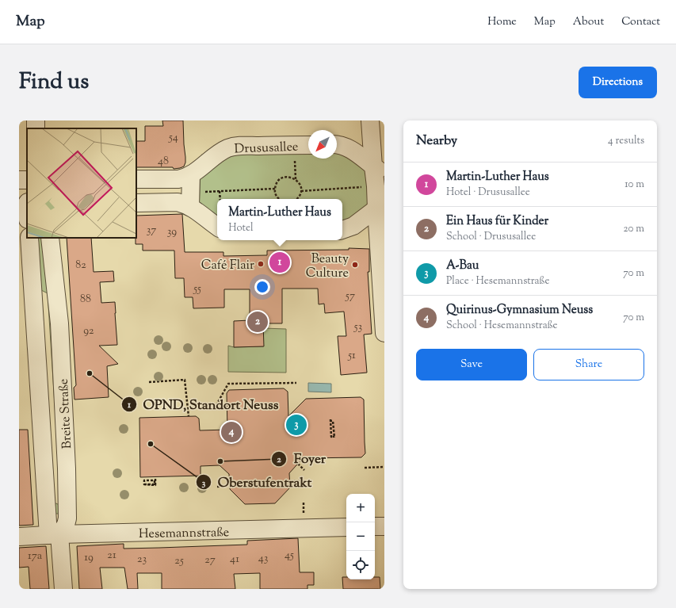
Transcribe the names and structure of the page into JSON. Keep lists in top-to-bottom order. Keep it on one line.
{"streets":{"street":["Drususallee","Breite Straße","Hesemannstraße"]},"crossings":[["Breite Straße","Hesemannstraße"]],"places":["Café Flair","Beauty Culture","OPND, Standort Neuss","Oberstufentrakt","Foyer"],"house_numbers":["54","48","37","39","82","55","57","88","53","92","51","21","45","17a","19","43","23","41","27","25"],"north":"bottom left","page":{"header":"Map","nav":["Home","Map","About","Contact"],"title":"Find us","buttons":["Directions",["Save","Share"]],"heading":["Nearby","4 results"],"list":[{"mark":"1","name":"Martin-Luther Haus","note":"Hotel · Drususallee","value":"10 m"},{"mark":"2","name":"Ein Haus für Kinder","note":"School · Drususallee","value":"20 m"},{"mark":"3","name":"A-Bau","note":"Place · Hesemannstraße","value":"70 m"},{"mark":"4","name":"Quirinus-Gymnasium Neuss","note":"School · Hesemannstraße","value":"70 m"}],"popup":["Martin-Luther Haus","Hotel"],"pins":["1","2","3","4"],"map_buttons":["+","−"]}}
